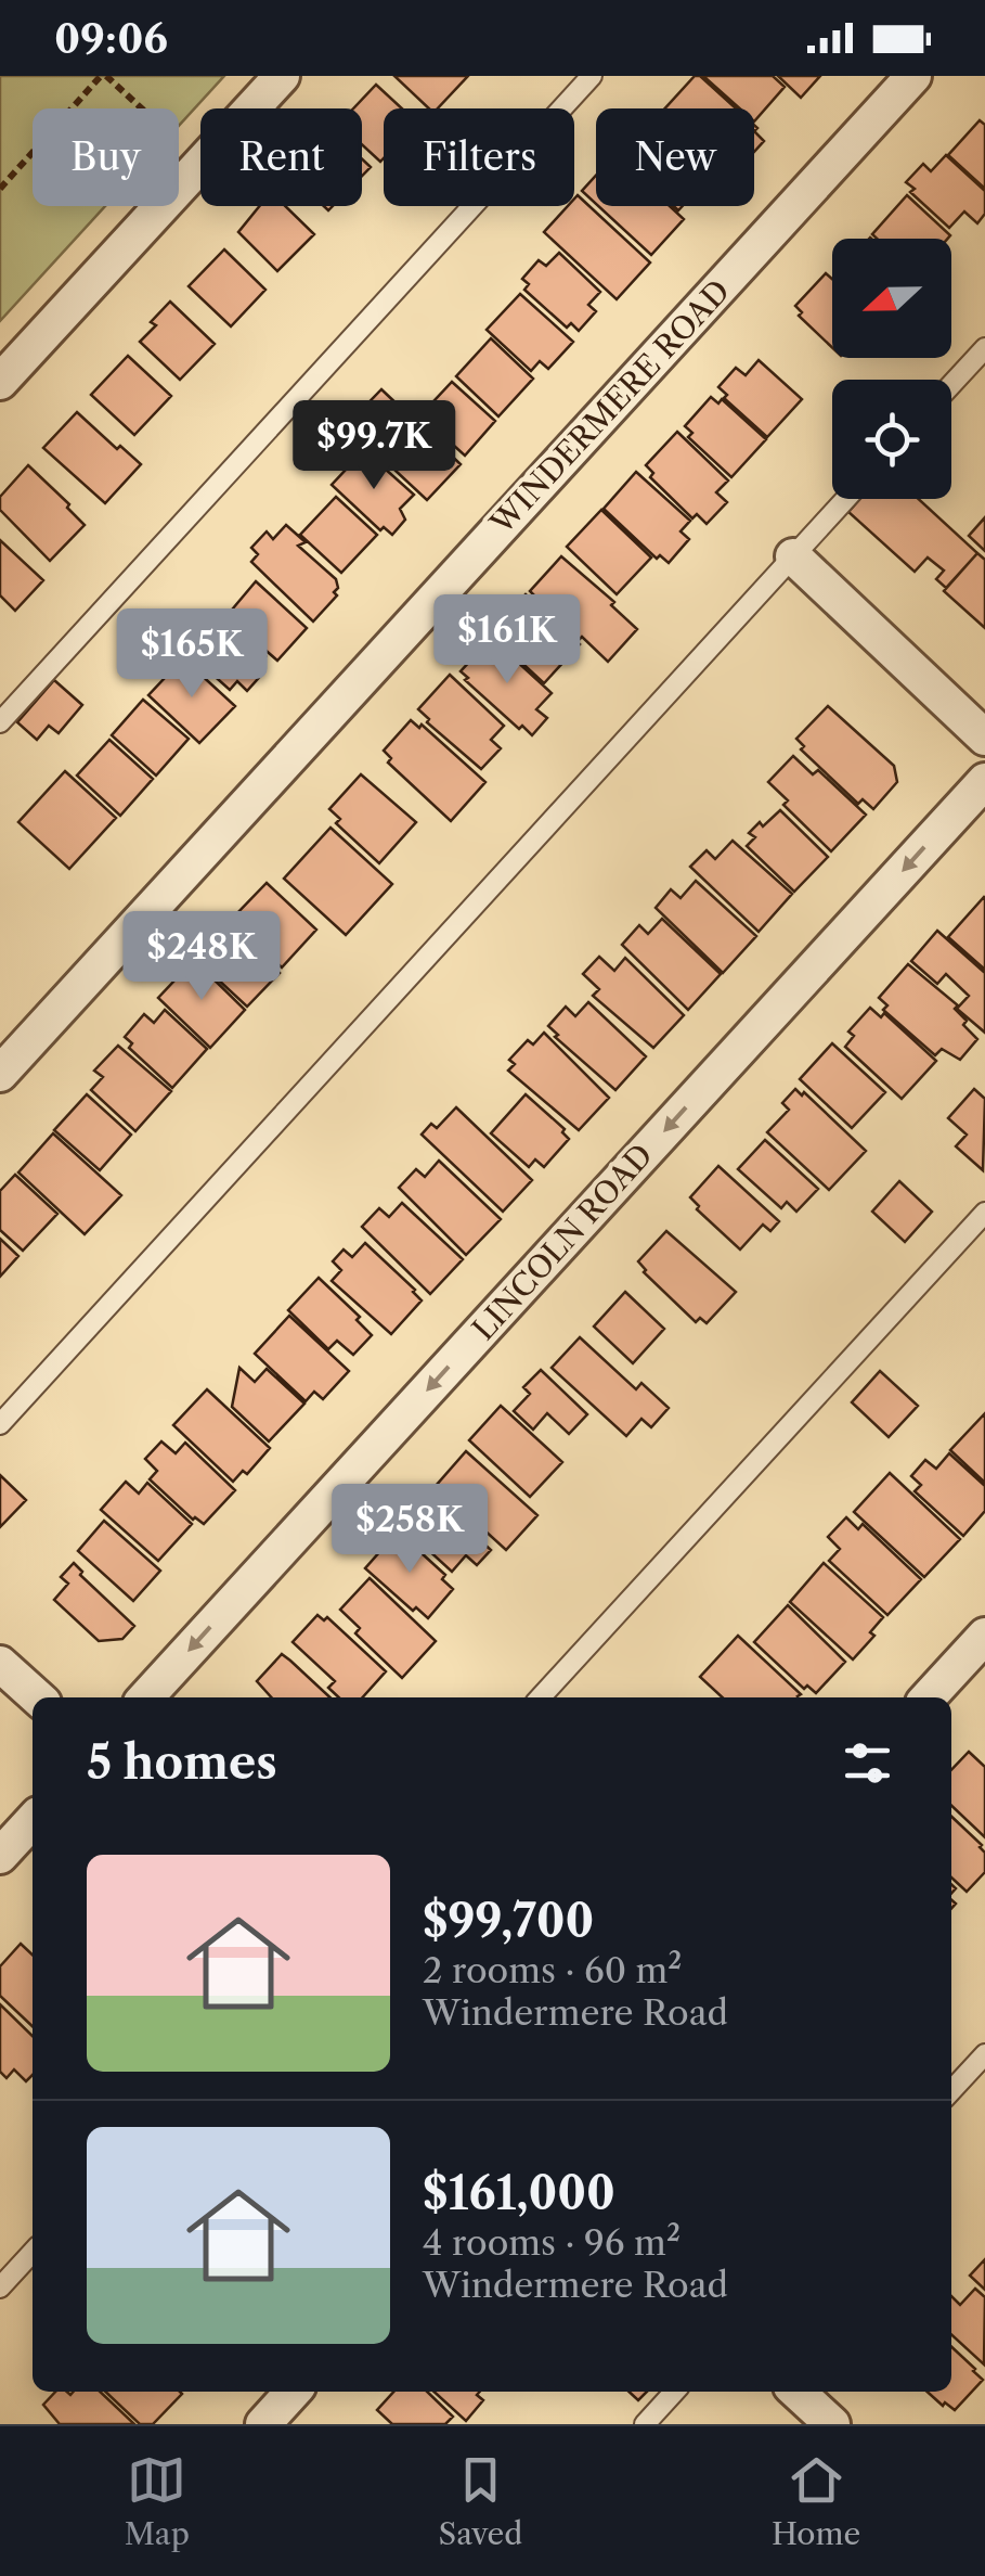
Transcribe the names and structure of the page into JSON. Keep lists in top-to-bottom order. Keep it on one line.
{"streets":{"street":["WINDERMERE ROAD","LINCOLN ROAD"]},"one_way":["LINCOLN ROAD"],"north":"left","page":{"status":"09:06","chip":["Buy","Rent","Filters","New"],"price":["$99.7K","$161K","$165K","$248K","$258K"],"heading":"5 homes","list":[{"name":"$99,700","note":"2 rooms · 60 m² · Windermere Road"},{"name":"$161,000","note":"4 rooms · 96 m² · Windermere Road"}],"tabs":["Map","Saved","Home"]}}
